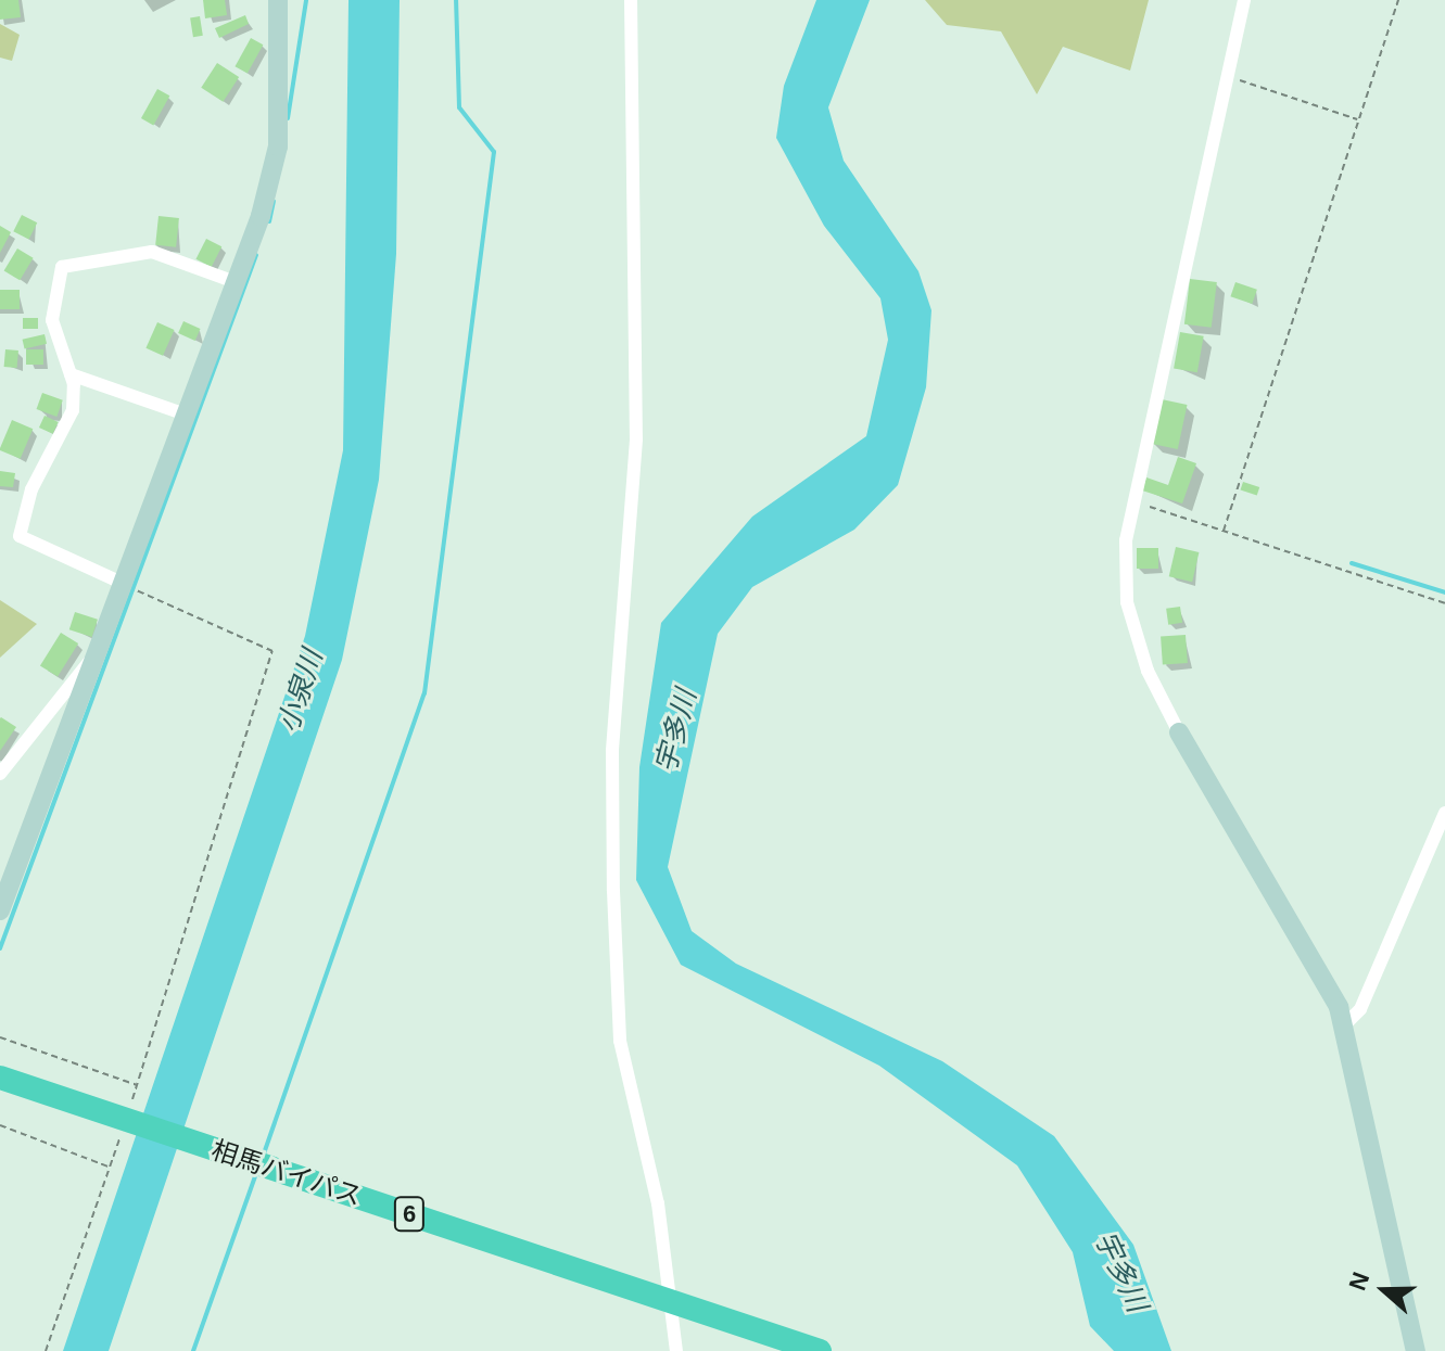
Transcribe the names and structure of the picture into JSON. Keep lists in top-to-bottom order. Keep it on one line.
{"streets":{"highway":["相馬バイパス","6"]},"water":["小泉川","宇多川"],"north":"left"}
